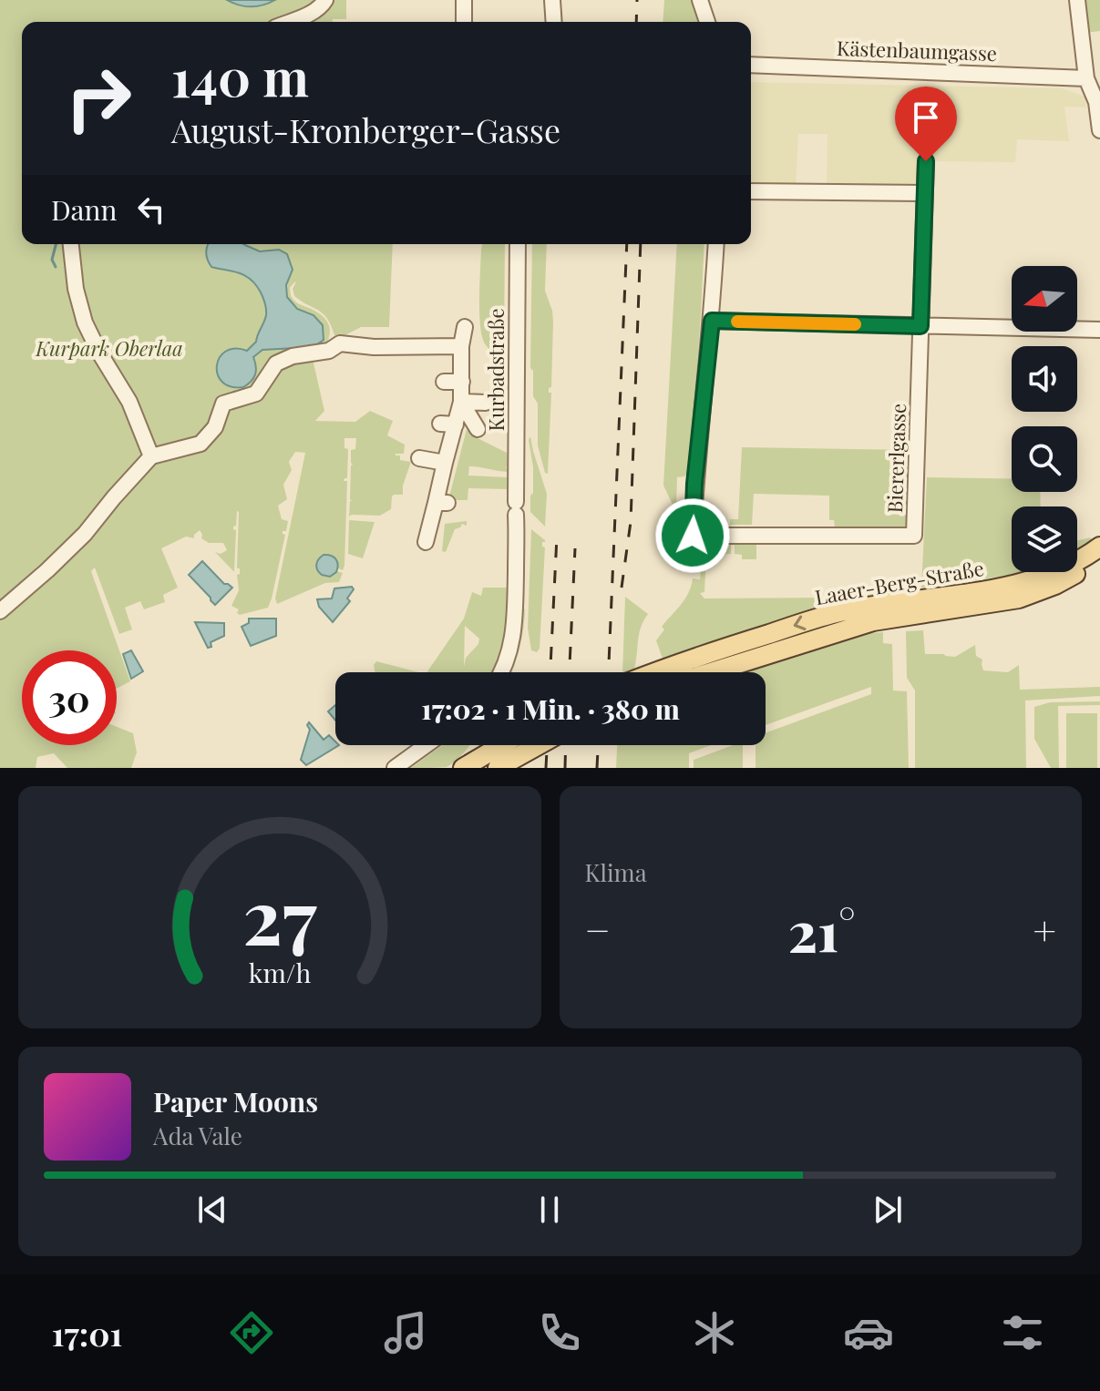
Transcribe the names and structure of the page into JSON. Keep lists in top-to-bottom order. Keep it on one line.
{"streets":{"main road":["Laaer-Berg-Straße"],"street":["Kästenbaumgasse","Kurbadstraße","Biererlgasse"]},"parks":["Kurpark Oberlaa"],"north":"left","page":{"turn":["140 m","August-Kronberger-Gasse"],"then":"Dann","limit":"30","trip":"17:02 · 1 Min. · 380 m","tile":"Klima","heat":["−","21°","+"],"song":["Paper Moons","Ada Vale"],"tabs":"17:01","gauge":["27","km/h"]}}
